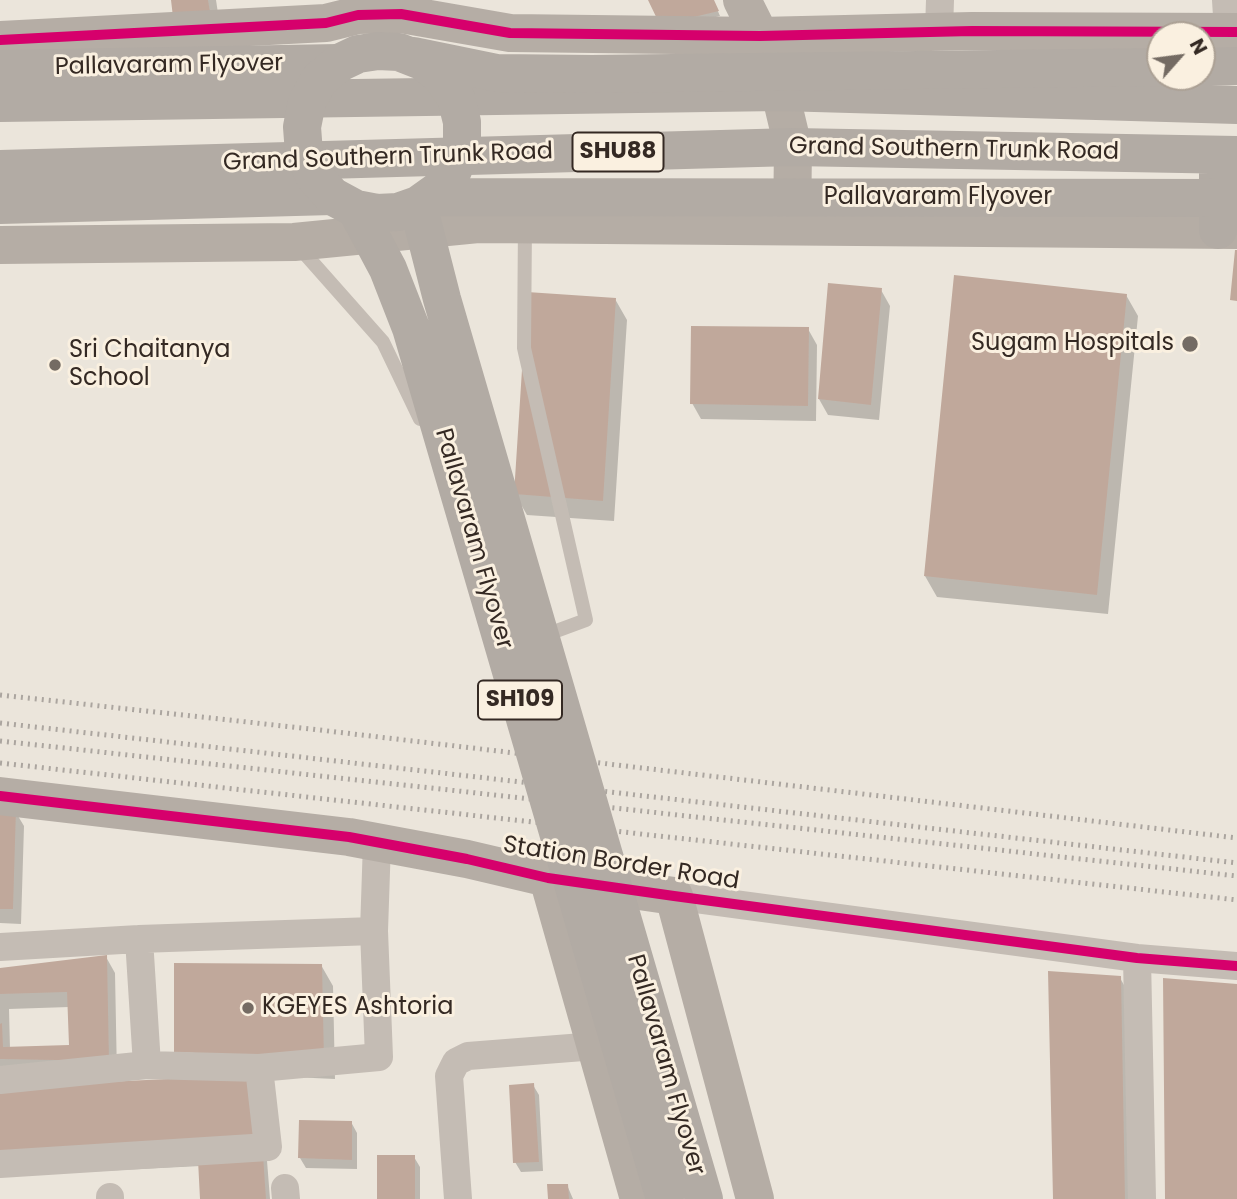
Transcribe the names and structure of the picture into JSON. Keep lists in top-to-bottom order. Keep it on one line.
{"streets":{"main road":["Pallavaram Flyover","Grand Southern Trunk Road","SHU88","SH109"],"street":["Station Border Road"]},"places":["Sugam Hospitals","Sri Chaitanya School","KGEYES Ashtoria"],"north":"top right"}
